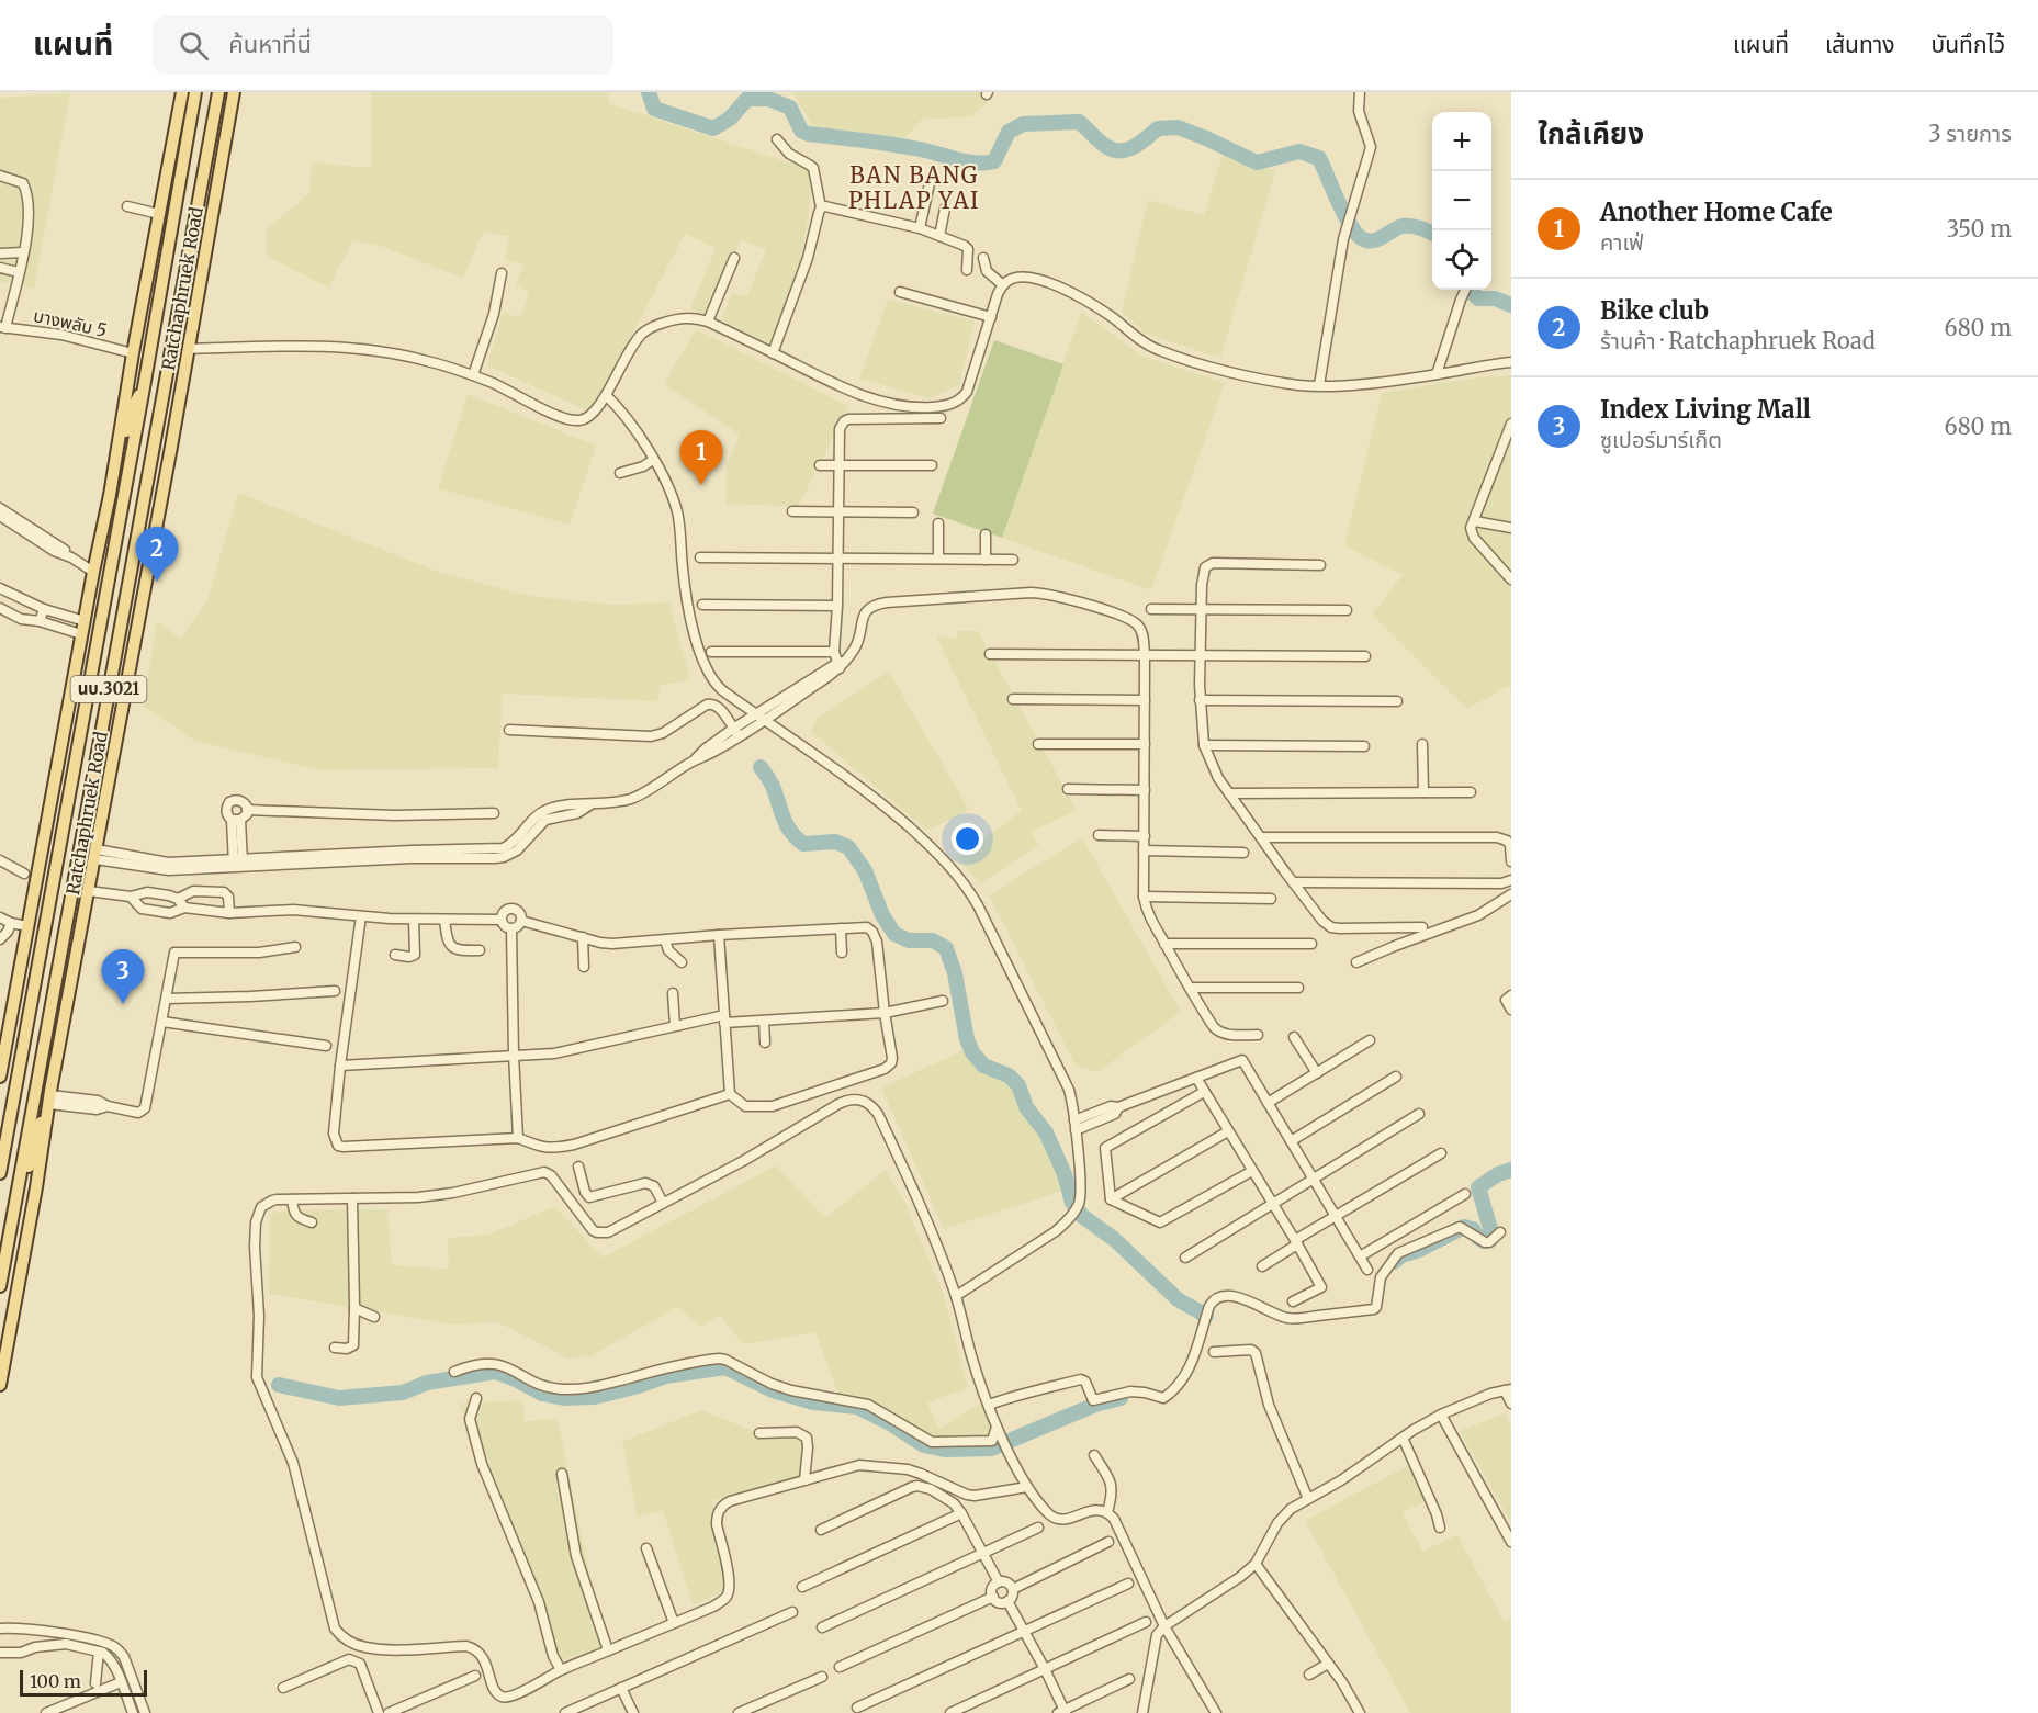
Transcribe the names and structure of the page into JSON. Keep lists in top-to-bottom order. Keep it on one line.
{"streets":{"main road":["Ratchaphruek Road","นบ.3021"],"street":["บางพลับ 5"]},"crossings":[["Ratchaphruek Road","บางพลับ 5"]],"districts":["BAN BANG PHLAP YAI"],"scale_bar":"100 m","page":{"header":"แผนที่","search":"ค้นหาที่นี่","nav":["แผนที่","เส้นทาง","บันทึกไว้"],"heading":["ใกล้เคียง","3 รายการ"],"map_buttons":["+","−"],"list":[{"mark":"1","name":"Another Home Cafe","note":"คาเฟ่","value":"350 m"},{"mark":"2","name":"Bike club","note":"ร้านค้า · Ratchaphruek Road","value":"680 m"},{"mark":"3","name":"Index Living Mall","note":"ซูเปอร์มาร์เก็ต","value":"680 m"}],"pins":["1","2","3"],"scale":"100 m"}}
